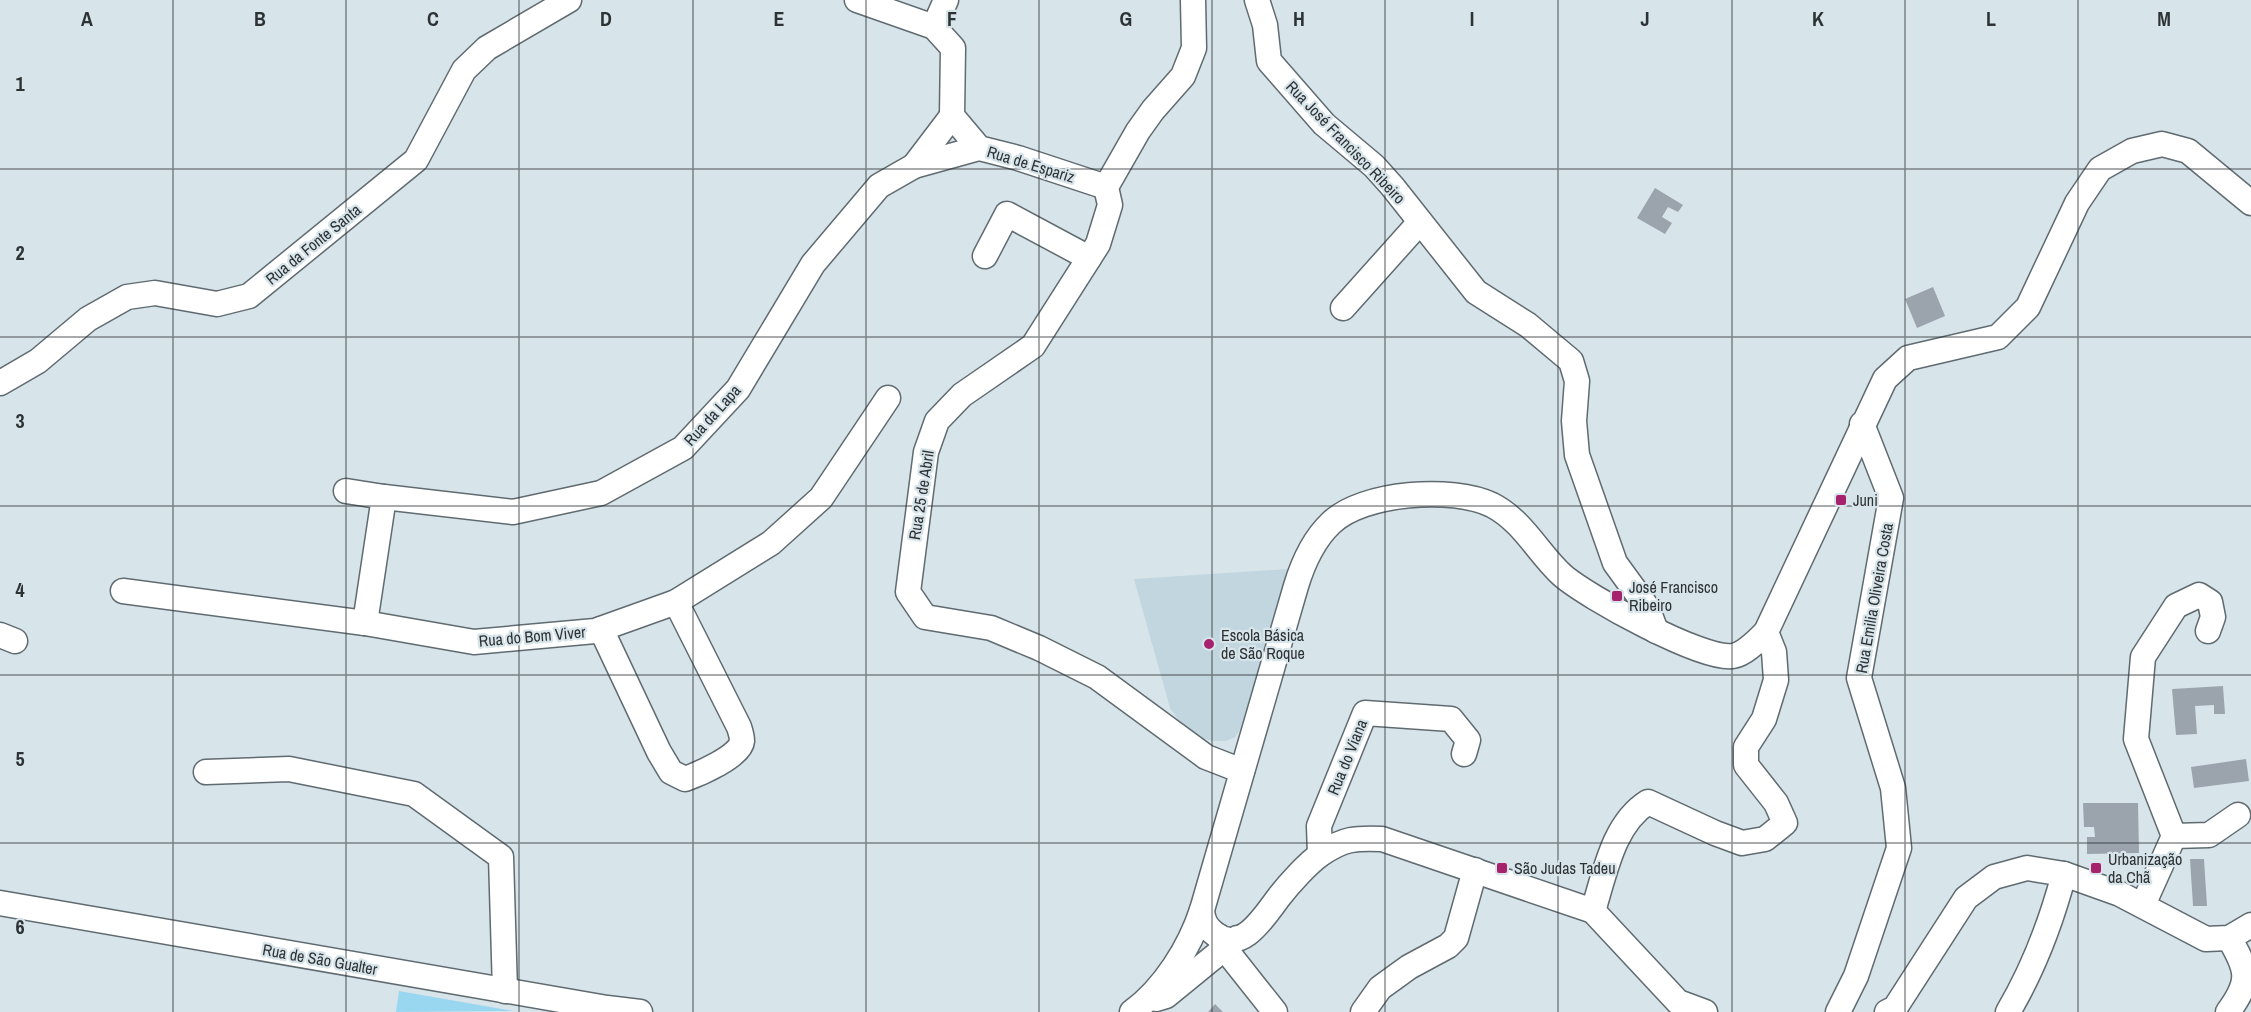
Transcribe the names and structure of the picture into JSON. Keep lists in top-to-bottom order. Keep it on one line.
{"streets":{"street":["Rua José Francisco Ribeiro","Rua de Espariz","Rua da Fonte Santa","Rua da Lapa","Rua 25 de Abril","Rua Emilia Oliveira Costa","Rua do Bom Viver","Rua do Viana","Rua de São Gualter"]},"crossings":[["Rua de Espariz","Rua 25 de Abril"]],"places":{"transit":["Juni","José Francisco Ribeiro","São Judas Tadeu","Urbanização da Chã"],"other":["Escola Básica de São Roque"]},"grid":{"columns":["A","B","C","D","E","F","G","H","I","J","K","L","M"],"rows":["1","2","3","4","5","6"]}}
